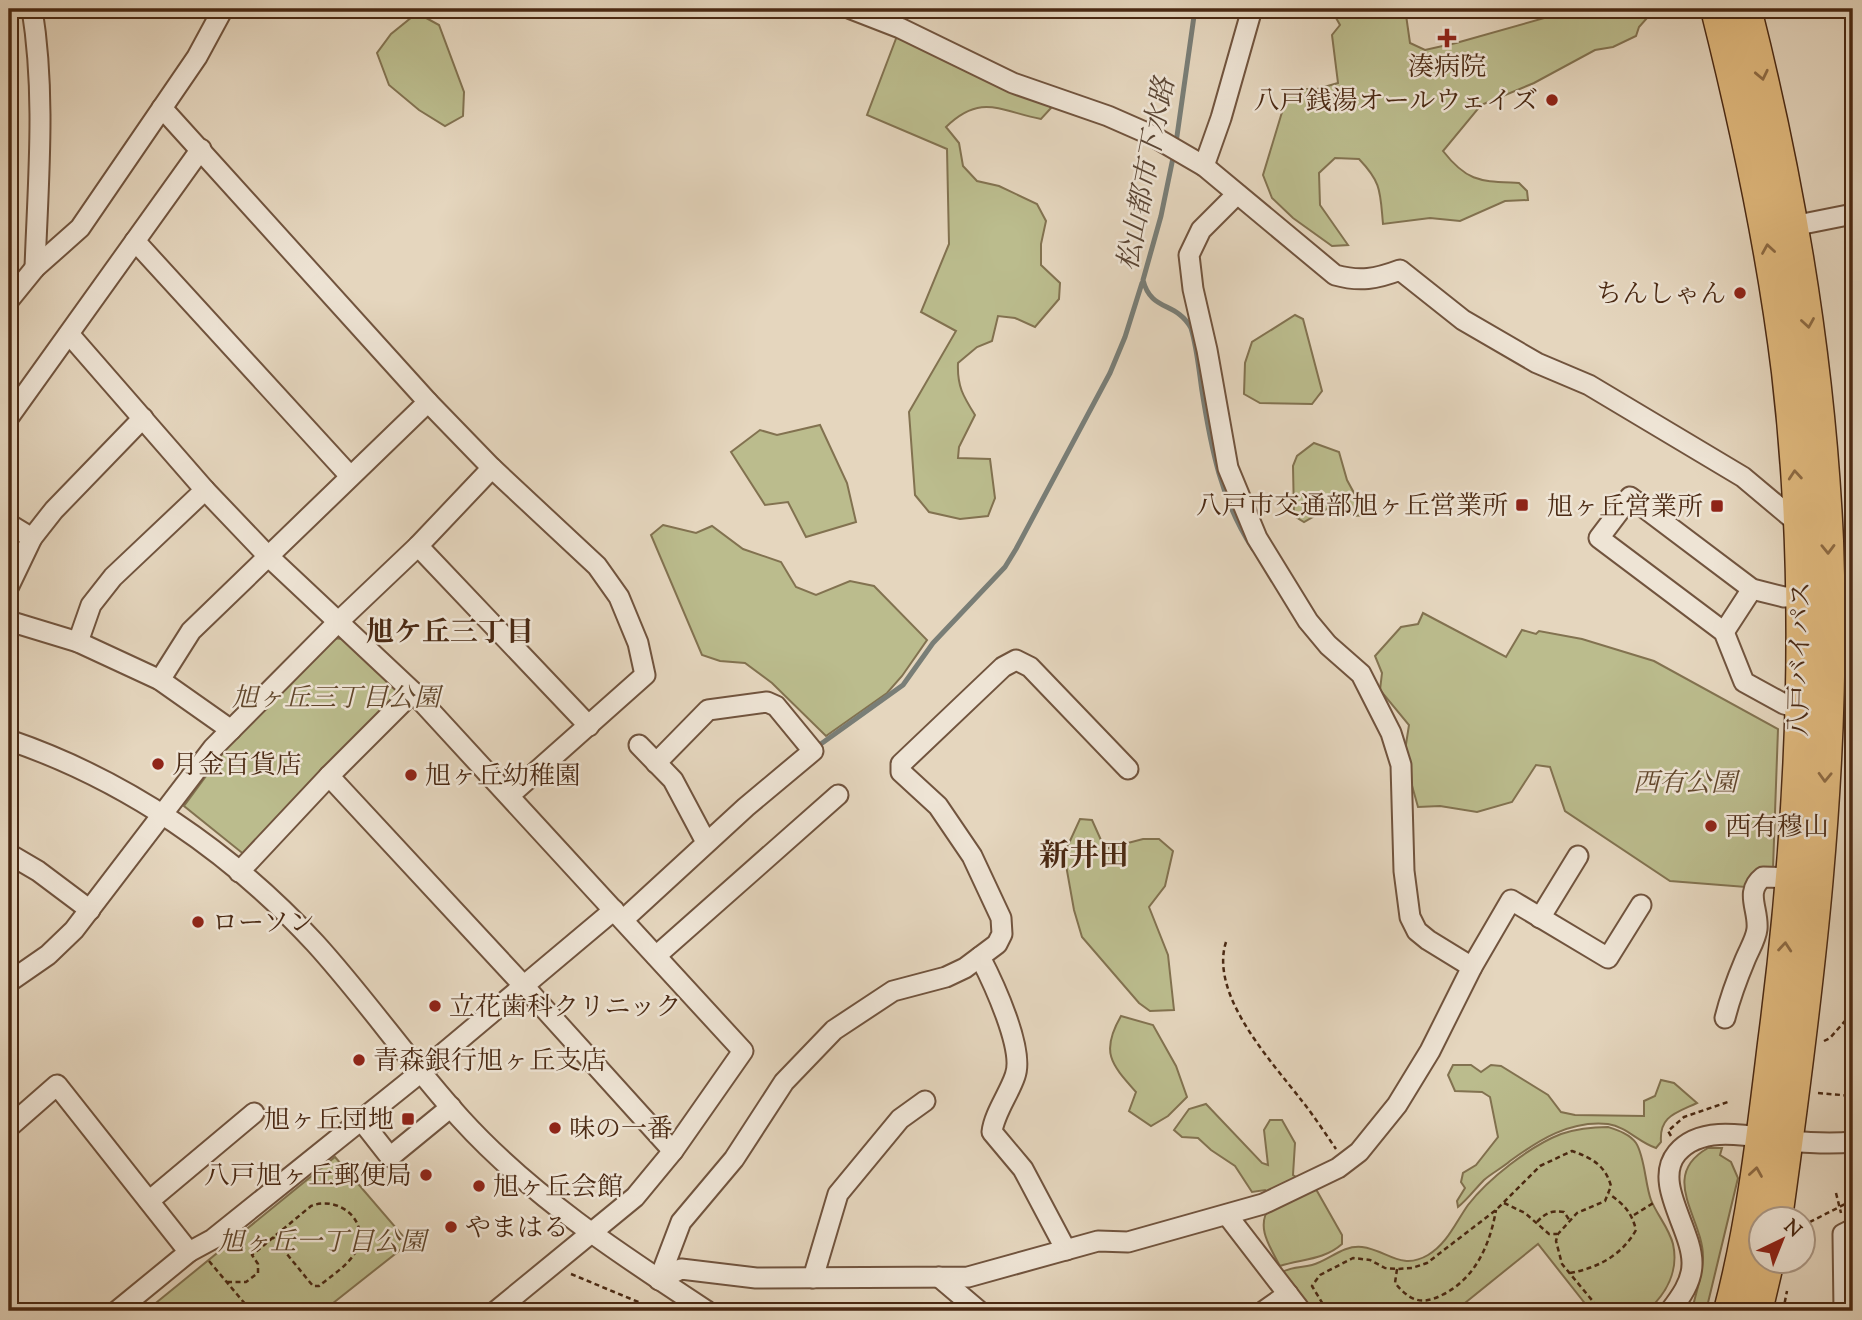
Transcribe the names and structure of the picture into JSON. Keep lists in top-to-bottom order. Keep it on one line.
{"streets":{"highway":["八戸バイパス"]},"districts":["旭ケ丘三丁目","新井田"],"water":["松山都市下水路"],"parks":["旭ヶ丘三丁目公園","西有公園","旭ヶ丘一丁目公園"],"places":{"health":["湊病院"],"other":["八戸銭湯オールウェイズ","ちんしゃん","月金百貨店","旭ヶ丘幼稚園","西有穆山","ローソン","立花歯科クリニック","青森銀行旭ヶ丘支店","味の一番","八戸旭ヶ丘郵便局","旭ヶ丘会館","やまはる"],"transit":["八戸市交通部旭ヶ丘営業所","旭ヶ丘営業所","旭ヶ丘団地"]},"north":"top right"}
